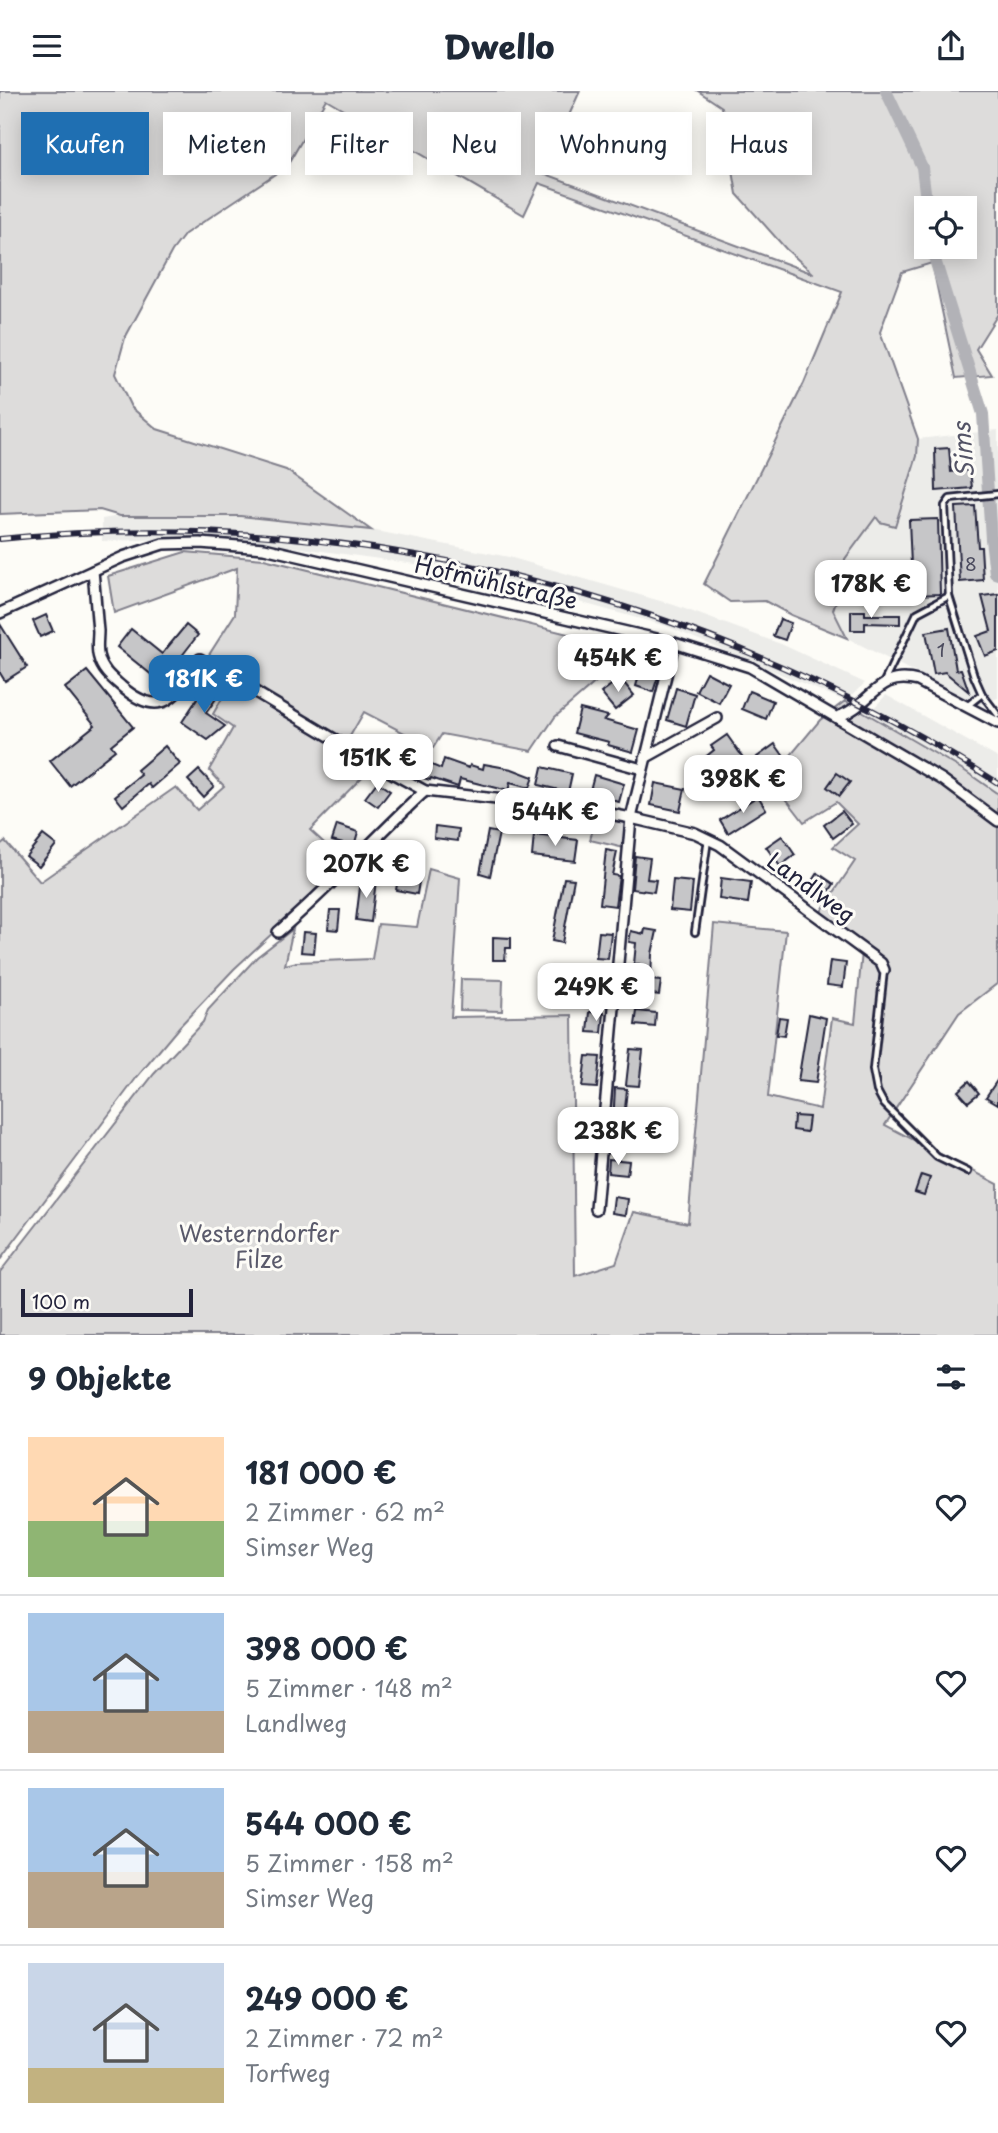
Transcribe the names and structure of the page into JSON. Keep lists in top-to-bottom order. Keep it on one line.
{"streets":{"street":["Hofmühlstraße","Landlweg"]},"water":["Sims"],"parks":["Westerndorfer Filze"],"house_numbers":["8","1"],"scale_bar":"100 m","page":{"header":"Dwello","chip":["Kaufen","Mieten","Filter","Neu","Wohnung","Haus"],"price":["178K €","454K €","181K €","151K €","398K €","544K €","207K €","249K €","238K €"],"scale":"100 m","heading":"9 Objekte","list":[{"name":"181 000 €","note":"2 Zimmer · 62 m² · Simser Weg"},{"name":"398 000 €","note":"5 Zimmer · 148 m² · Landlweg"},{"name":"544 000 €","note":"5 Zimmer · 158 m² · Simser Weg"},{"name":"249 000 €","note":"2 Zimmer · 72 m² · Torfweg"}]}}
